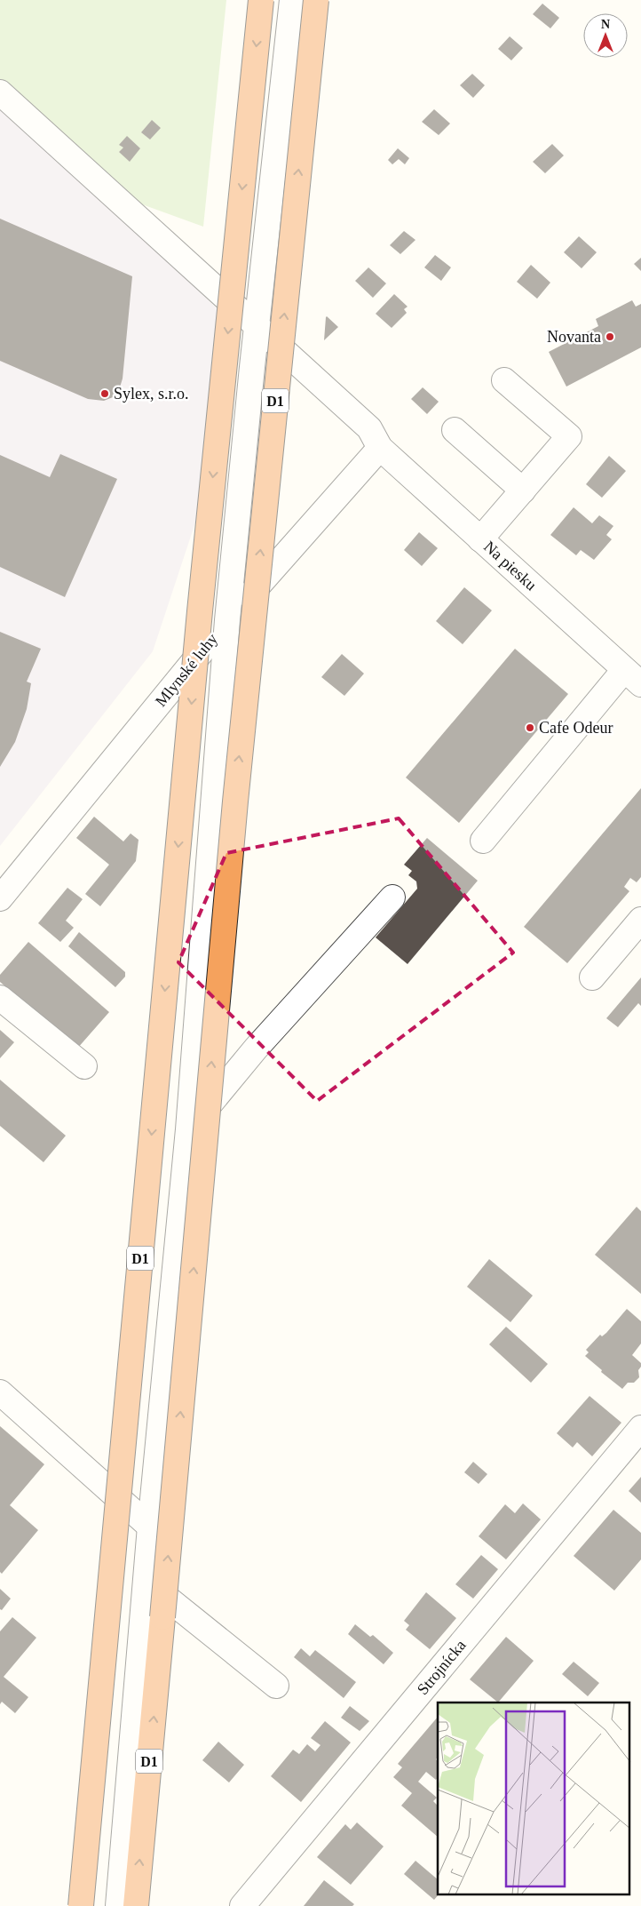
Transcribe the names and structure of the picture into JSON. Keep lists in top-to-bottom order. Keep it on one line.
{"streets":{"highway":["D1"],"street":["Na piesku","Mlynské luhy","Strojnícka"]},"crossings":[["Na piesku","Mlynské luhy"]],"places":["Novanta","Sylex, s.r.o.","Cafe Odeur"],"north":"top"}
